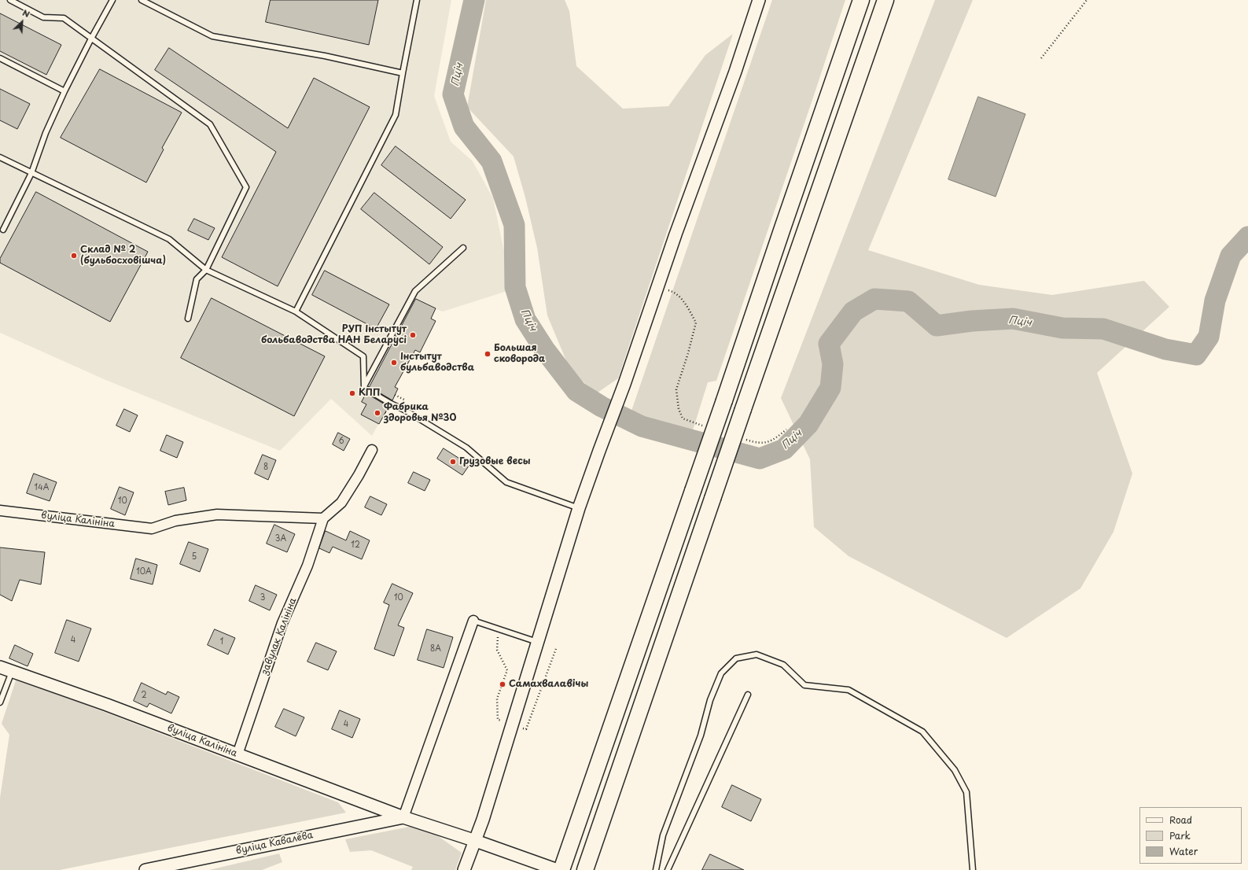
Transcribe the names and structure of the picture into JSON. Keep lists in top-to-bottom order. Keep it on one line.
{"streets":{"street":["вуліца Калініна","завулак Калініна","вуліца Кавалёва"]},"crossings":[["вуліца Калініна","завулак Калініна"],["вуліца Калініна","вуліца Кавалёва"]],"water":["Пціч"],"places":["Склад № 2 (бульбосховішча)","РУП Інстытут больбаводства НАН Беларусі","Большая сковорода","Інстытут бульбаводства","КПП","Фабрика здоровья №30","Грузовые весы","Самахвалавічы"],"house_numbers":["6","8","14А","10","3А","12","5","10А","3","10","4","1","8А","2","4"],"legend":["Road","Park","Water"],"north":"top right"}
